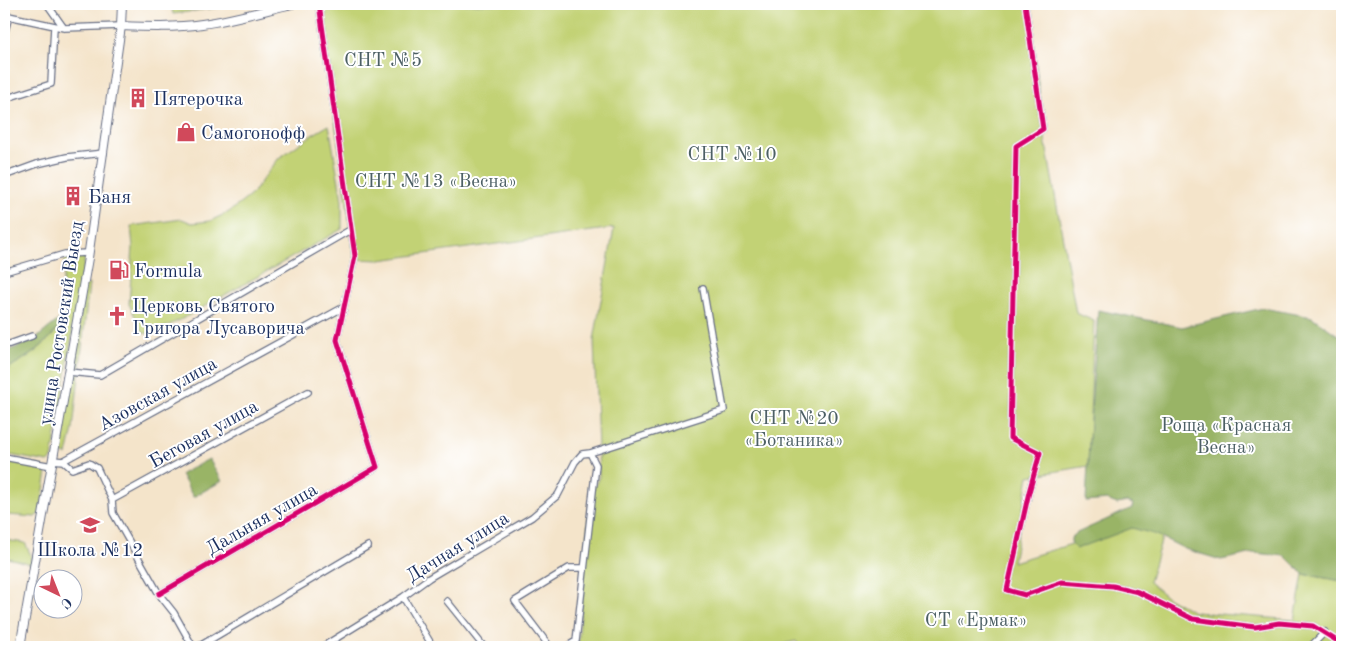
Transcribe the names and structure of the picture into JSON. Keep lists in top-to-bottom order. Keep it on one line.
{"streets":{"main road":["улица Ростовский Выезд"],"street":["Азовская улица","Беговая улица","Дальняя улица","Дачная улица"]},"crossings":[["Азовская улица","Дальняя улица"]],"parks":["СНТ №5","СНТ №10","СНТ №13 «Весна»","СНТ №20 «Ботаника»","Роща «Красная Весна»","СТ «Ермак»"],"places":{"building":["Пятерочка","Баня"],"shop":["Самогонофф"],"fuel station":["Formula"],"church":["Церковь Святого Григора Лусаворича"],"school or university":["Школа №12"]},"north":"bottom right"}
